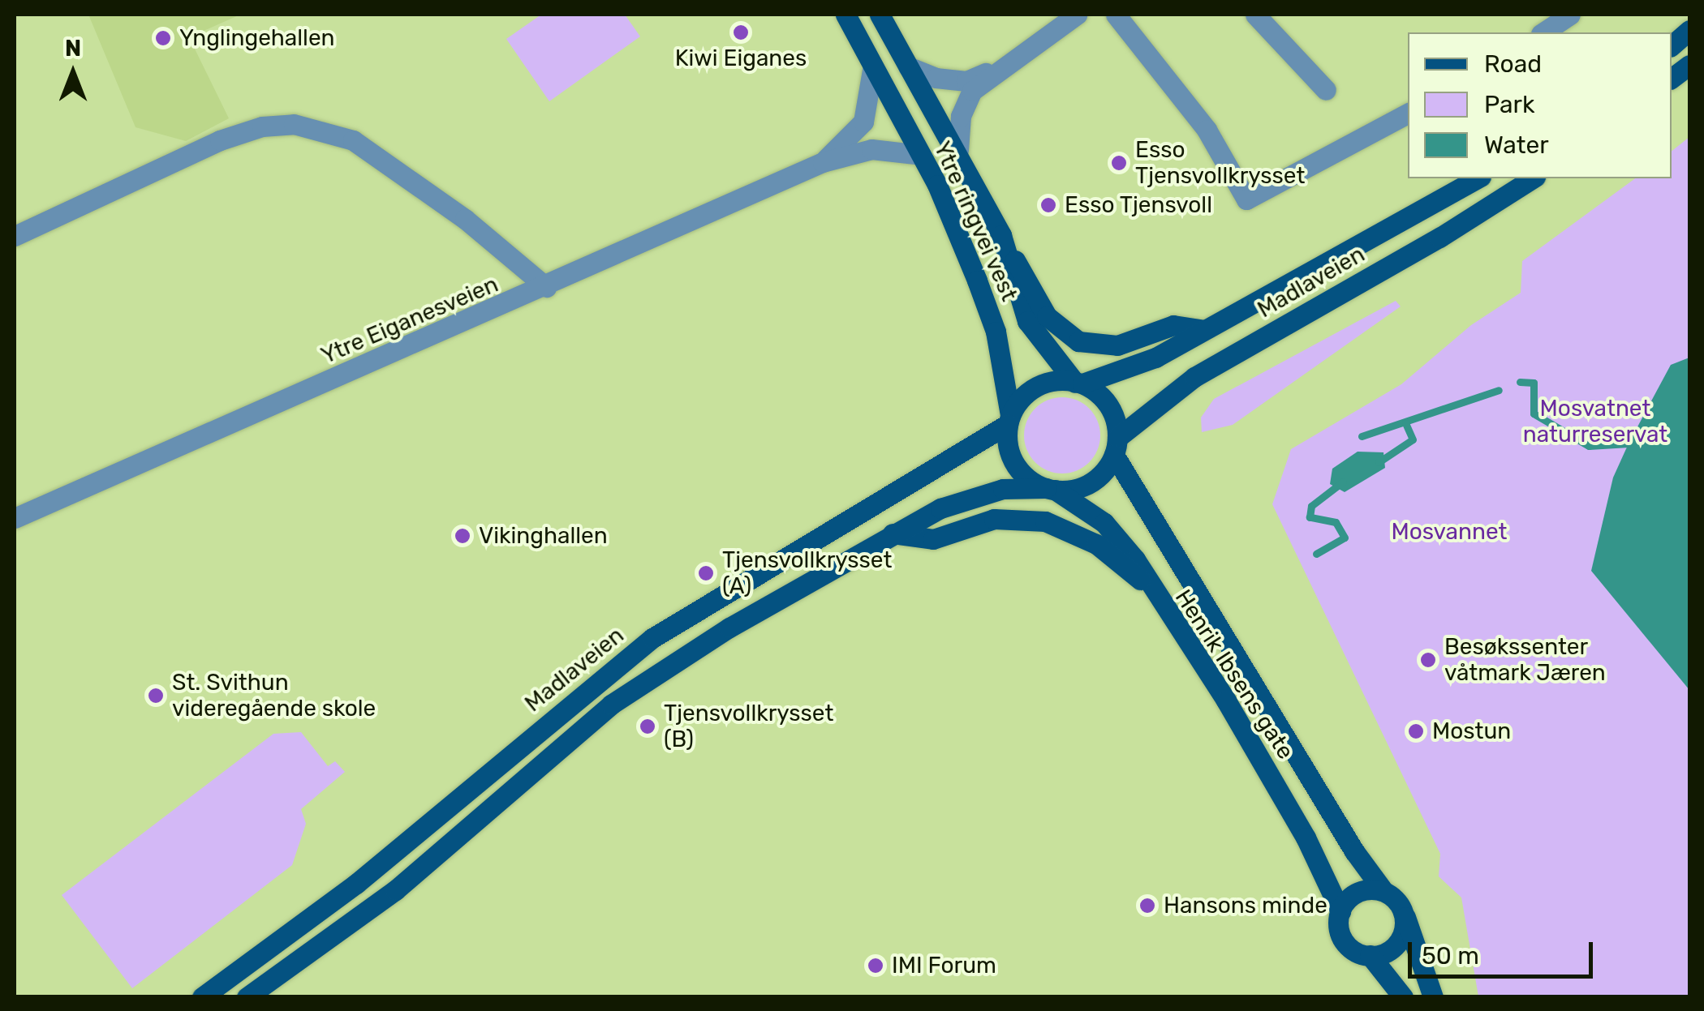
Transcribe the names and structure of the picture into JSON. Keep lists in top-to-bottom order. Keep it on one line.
{"streets":{"main road":["Ytre ringvei vest","Madlaveien","Henrik Ibsens gate"],"street":["Ytre Eiganesveien"]},"crossings":[["Ytre ringvei vest","Madlaveien"],["Ytre ringvei vest","Ytre Eiganesveien"],["Ytre ringvei vest","Henrik Ibsens gate"],["Madlaveien","Henrik Ibsens gate"]],"parks":["Mosvatnet naturreservat","Mosvannet"],"places":["Kiwi Eiganes","Ynglingehallen","Esso Tjensvollkrysset","Esso Tjensvoll","Vikinghallen","Tjensvollkrysset (A)","Besøkssenter våtmark Jæren","St. Svithun videregående skole","Tjensvollkrysset (B)","Mostun","Hansons minde","IMI Forum"],"legend":["Road","Park","Water"],"scale_bar":"50 m","north":"top"}
